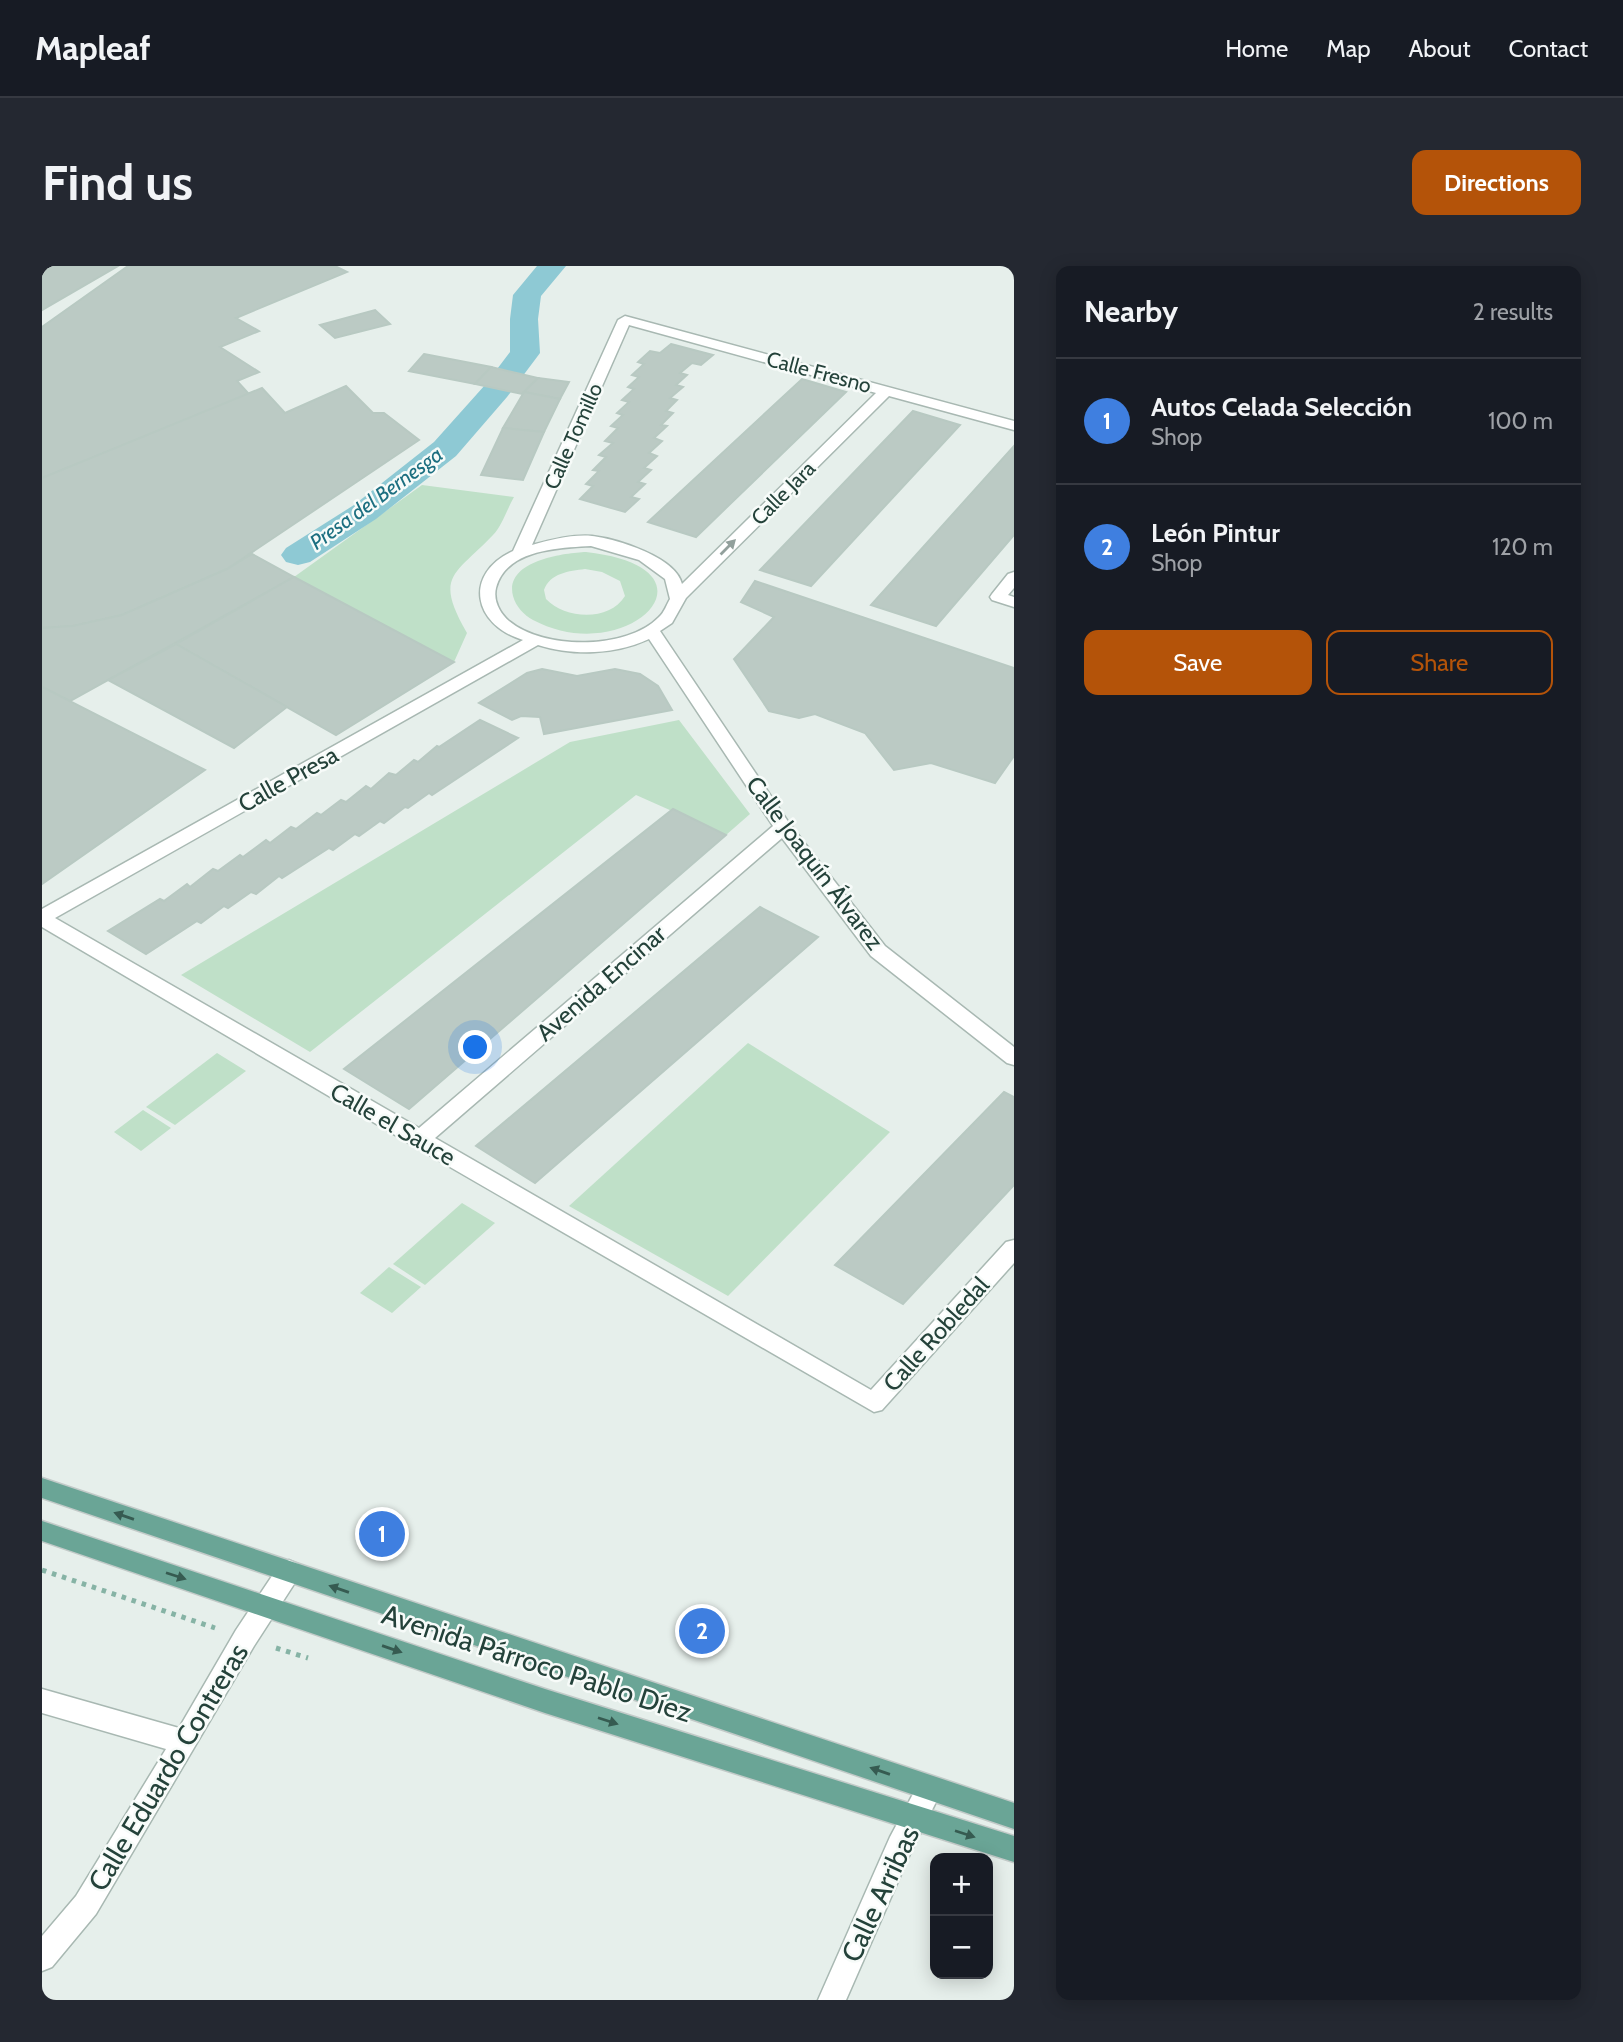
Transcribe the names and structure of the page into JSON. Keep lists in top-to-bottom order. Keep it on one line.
{"streets":{"main road":["Avenida Párroco Pablo Díez"],"street":["Calle Fresno","Calle Tomillo","Calle Jara","Calle Presa","Calle Joaquín Álvarez","Avenida Encinar","Calle el Sauce","Calle Robledal","Calle Eduardo Contreras","Calle Arribas"]},"crossings":[["Calle Fresno","Calle Tomillo"],["Calle Fresno","Calle Jara"],["Calle Tomillo","Calle Jara"],["Calle Tomillo","Calle Presa"],["Calle Tomillo","Calle Joaquín Álvarez"],["Calle Jara","Calle Presa"],["Calle Jara","Calle Joaquín Álvarez"],["Calle Presa","Calle Joaquín Álvarez"],["Calle Presa","Calle el Sauce"],["Calle Joaquín Álvarez","Avenida Encinar"],["Avenida Encinar","Calle el Sauce"],["Calle el Sauce","Calle Robledal"],["Avenida Párroco Pablo Díez","Calle Eduardo Contreras"],["Avenida Párroco Pablo Díez","Calle Arribas"]],"one_way":["Calle Jara"],"water":["Presa del Bernesga"],"page":{"header":"Mapleaf","nav":["Home","Map","About","Contact"],"buttons":["Directions",["Save","Share"]],"title":"Find us","heading":["Nearby","2 results"],"list":[{"mark":"1","name":"Autos Celada Selección","note":"Shop","value":"100 m"},{"mark":"2","name":"León Pintur","note":"Shop","value":"120 m"}],"pins":["1","2"],"map_buttons":["+","−"]}}
